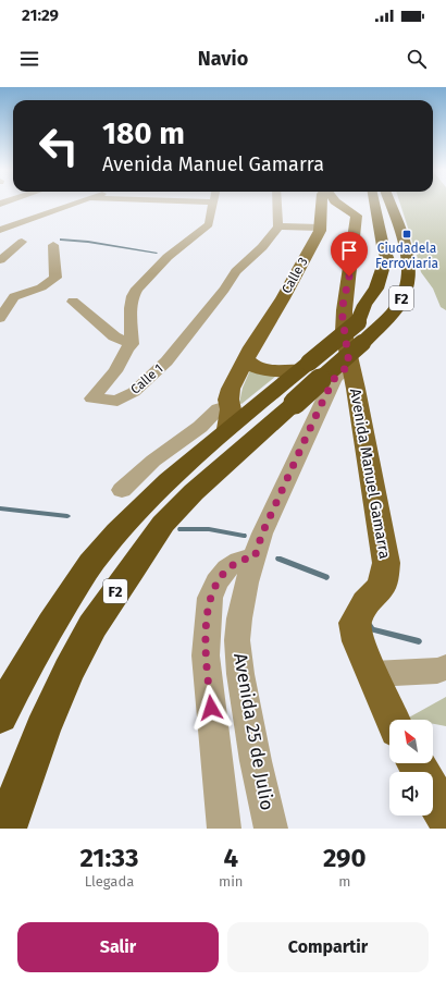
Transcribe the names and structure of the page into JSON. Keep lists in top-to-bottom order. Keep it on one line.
{"streets":{"highway":["F2"],"main road":["Calle 3","Avenida Manuel Gamarra"],"street":["Calle 1","Avenida 25 de Julio"]},"crossings":[["Calle 3","F2"],["Avenida Manuel Gamarra","Avenida 25 de Julio"]],"places":{"transit":["Ciudadela Ferroviaria"]},"north":"top left","page":{"status":"21:29","header":"Navio","turn":["180 m","Avenida Manuel Gamarra"],"eta":["21:33","Llegada","4","min","290","m"],"buttons":["Salir","Compartir"]}}
